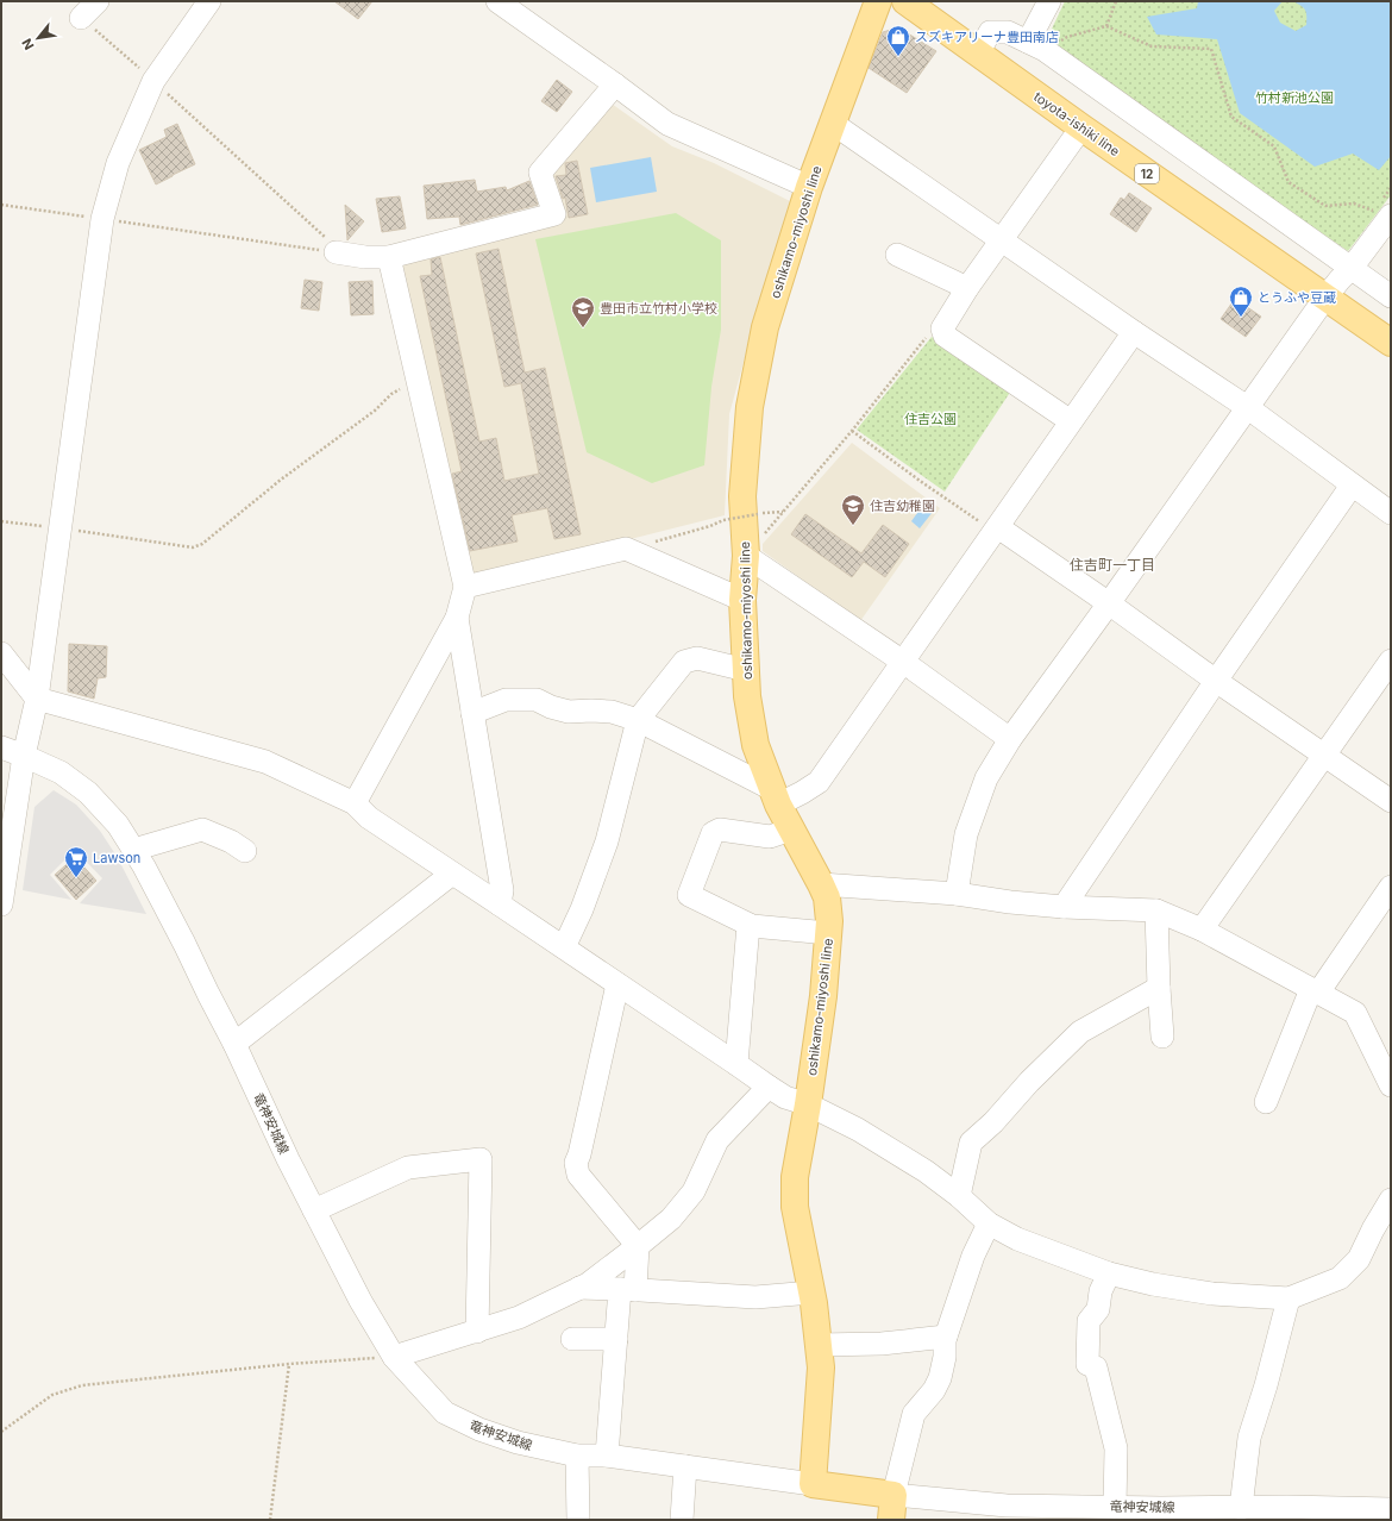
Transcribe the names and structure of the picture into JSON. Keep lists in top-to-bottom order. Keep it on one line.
{"streets":{"main road":["toyota-ishiki line","12","oshikamo-miyoshi line"],"street":["竜神安城線"]},"crossings":[["oshikamo-miyoshi line","竜神安城線"]],"districts":["住吉町一丁目"],"parks":["竹村新池公園","住吉公園"],"places":{"shop":["スズキアリーナ豊田南店","とうふや豆蔵"],"school or university":["豊田市立竹村小学校","住吉幼稚園"],"supermarket":["Lawson"]},"north":"bottom left"}
